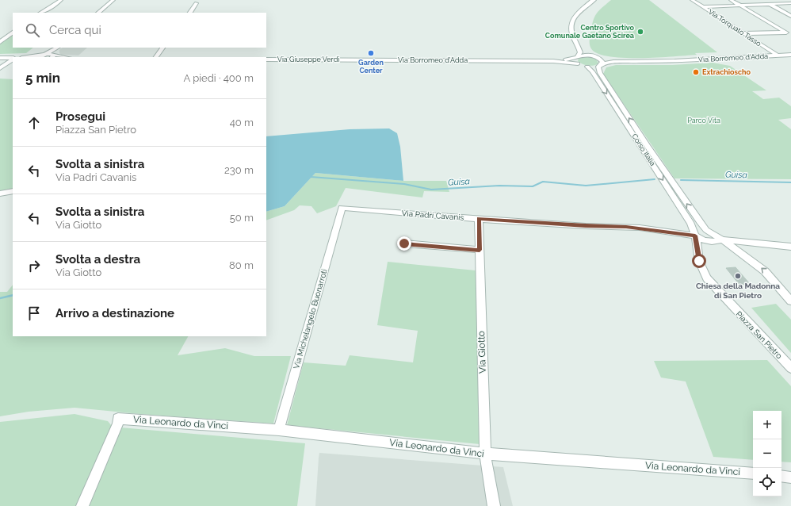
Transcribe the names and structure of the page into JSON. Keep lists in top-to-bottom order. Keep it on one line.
{"streets":{"street":["Via Torquato Tasso","Via Borromeo d'Adda","Via Giuseppe Verdi","Corso Italia","Via Padri Cavanis","Via Michelangelo Buonarroti","Piazza San Pietro","Via Giotto","Via Leonardo da Vinci"]},"crossings":[["Via Torquato Tasso","Via Borromeo d'Adda"],["Via Borromeo d'Adda","Via Giuseppe Verdi"],["Via Borromeo d'Adda","Corso Italia"],["Corso Italia","Via Padri Cavanis"],["Corso Italia","Piazza San Pietro"],["Via Padri Cavanis","Via Michelangelo Buonarroti"],["Via Padri Cavanis","Piazza San Pietro"],["Via Padri Cavanis","Via Giotto"],["Via Michelangelo Buonarroti","Via Leonardo da Vinci"],["Via Giotto","Via Leonardo da Vinci"]],"water":["Guisa"],"parks":["Parco Vita"],"places":["Centro Sportivo Comunale Gaetano Scirea","Garden Center","Extrachioscho","Chiesa della Madonna di San Pietro"],"page":{"search":"Cerca qui","heading":["5 min","A piedi · 400 m"],"list":[["Prosegui","Piazza San Pietro","40 m"],["Svolta a sinistra","Via Padri Cavanis","230 m"],["Svolta a sinistra","Via Giotto","50 m"],["Svolta a destra","Via Giotto","80 m"],"Arrivo a destinazione"],"map_buttons":["+","−"]}}
